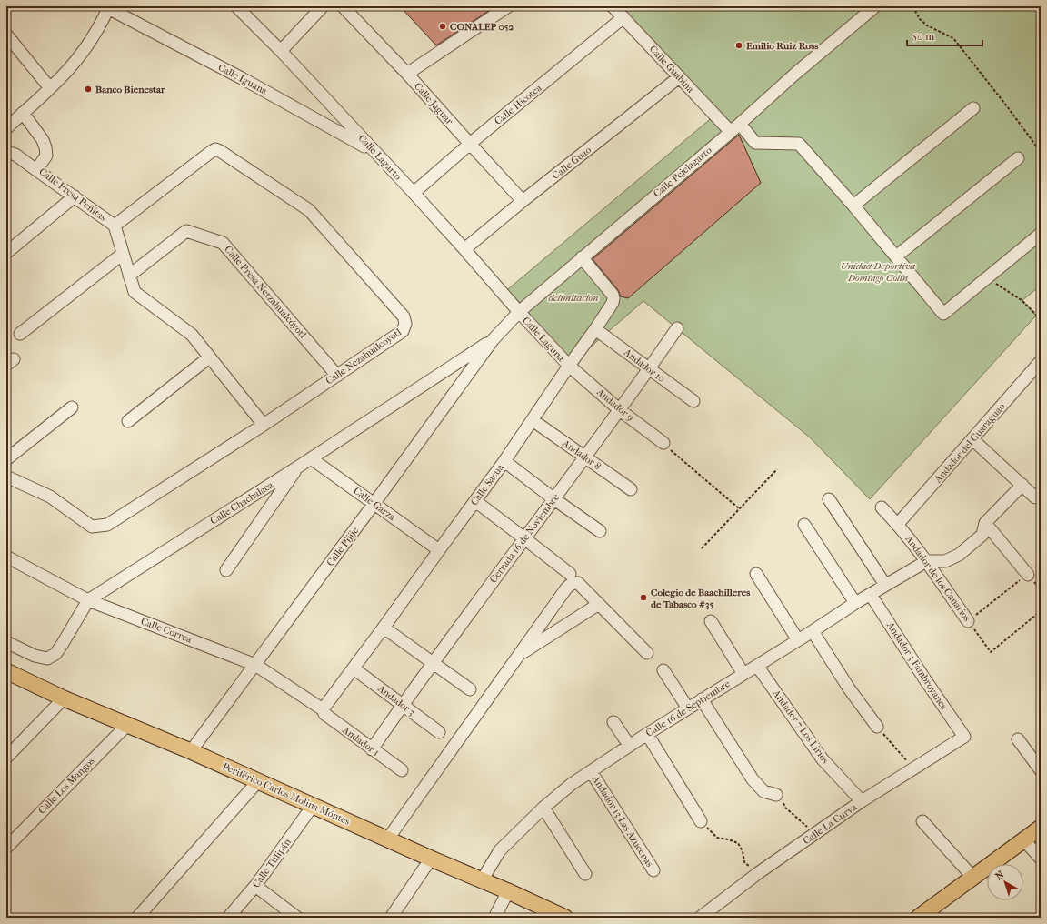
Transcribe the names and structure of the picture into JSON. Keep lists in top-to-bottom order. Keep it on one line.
{"streets":{"main road":["Periférico Carlos Molina Móntes"],"street":["Calle Guabina","Calle Iguana","Calle Jaguar","Calle Hicotea","Calle Lagarto","Calle Guao","Calle Pejelagarto","Calle Presa Peñitas","Calle Presa Netzahualcóyotl","Calle Laguna","Calle Nezahualcóyotl","Andador 10","Andador 9","Andador del Guaraguao","Andador 8","Calle Sacua","Calle Chachalaca","Calle Garza","Cerrada 16 de Noviembre","Calle Pijije","Andador de los Canarios","Calle Correa","Andador 3 Fambroyanes","Andador 3","Calle 16 de Septiembre","Andador 7 Los Lirios","Andador 1","Calle Los Mangos","Andador 13 Las Azucenas","Calle La Curva","Calle Tulipán"]},"crossings":[["Calle Guabina","Calle Hicotea"],["Calle Guabina","Calle Guao"],["Calle Guabina","Calle Pejelagarto"],["Calle Iguana","Calle Lagarto"],["Calle Jaguar","Calle Hicotea"],["Calle Jaguar","Calle Guao"],["Calle Hicotea","Calle Lagarto"],["Calle Lagarto","Calle Guao"],["Calle Lagarto","Calle Pejelagarto"],["Calle Lagarto","Calle Laguna"],["Calle Pejelagarto","Calle Laguna"],["Calle Pejelagarto","Calle Sacua"],["Calle Pejelagarto","Calle Chachalaca"],["Calle Pejelagarto","Calle Pijije"],["Calle Presa Peñitas","Calle Presa Netzahualcóyotl"],["Calle Presa Peñitas","Calle Nezahualcóyotl"],["Calle Presa Netzahualcóyotl","Calle Nezahualcóyotl"],["Calle Laguna","Andador 9"],["Calle Laguna","Calle Sacua"],["Andador 10","Calle Sacua"],["Andador 10","Cerrada 16 de Noviembre"],["Andador 9","Calle Sacua"],["Andador 9","Cerrada 16 de Noviembre"],["Andador del Guaraguao","Andador de los Canarios"],["Andador 8","Calle Sacua"],["Andador 8","Cerrada 16 de Noviembre"],["Calle Sacua","Calle Garza"],["Calle Sacua","Calle Correa"],["Calle Sacua","Andador 3"],["Calle Sacua","Andador 1"],["Calle Chachalaca","Calle Garza"],["Calle Chachalaca","Calle Pijije"],["Calle Chachalaca","Calle Correa"],["Calle Garza","Calle Pijije"],["Cerrada 16 de Noviembre","Andador 3"],["Cerrada 16 de Noviembre","Andador 1"],["Calle Pijije","Calle Correa"],["Calle Pijije","Periférico Carlos Molina Móntes"],["Andador de los Canarios","Calle 16 de Septiembre"],["Calle Correa","Andador 1"],["Andador 3 Fambroyanes","Calle 16 de Septiembre"],["Andador 3 Fambroyanes","Calle La Curva"],["Calle 16 de Septiembre","Andador 7 Los Lirios"],["Calle 16 de Septiembre","Periférico Carlos Molina Móntes"],["Calle 16 de Septiembre","Andador 13 Las Azucenas"],["Andador 7 Los Lirios","Calle La Curva"],["Calle Los Mangos","Periférico Carlos Molina Móntes"],["Periférico Carlos Molina Móntes","Calle Tulipán"]],"parks":["Unidad Deportiva Domíngo Colín","delimitacion"],"places":["CONALEP 052","Emilio Ruiz Ross","Banco Bienestar","Colegio de Baachilleres de Tabasco #35"],"scale_bar":"50 m","north":"top left"}
